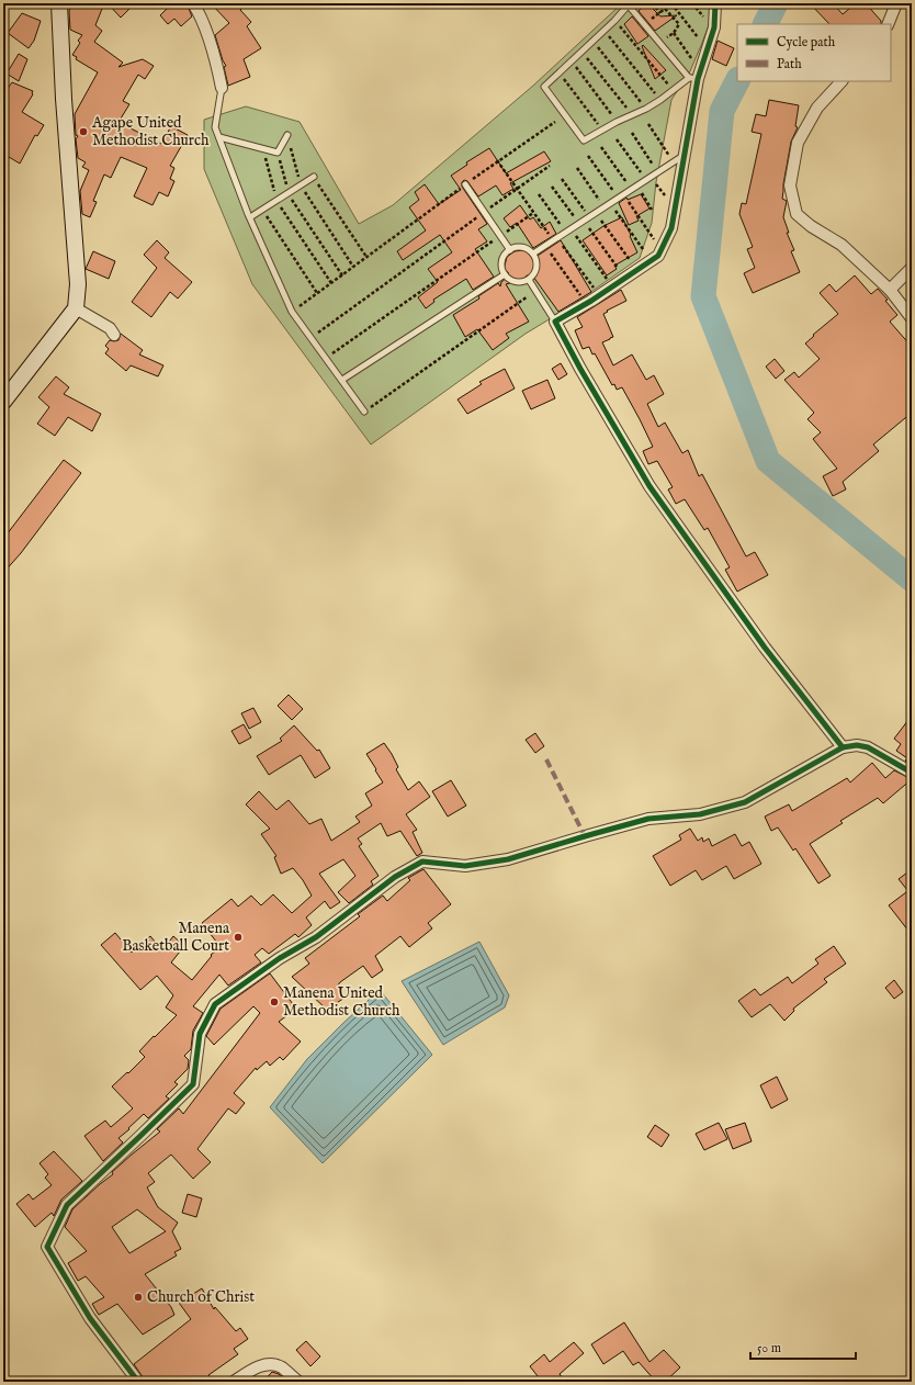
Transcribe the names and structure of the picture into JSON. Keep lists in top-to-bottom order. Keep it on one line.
{"places":["Agape United Methodist Church","Manena Basketball Court","Manena United Methodist Church","Church of Christ"],"legend":["Cycle path","Path"],"scale_bar":"50 m"}
